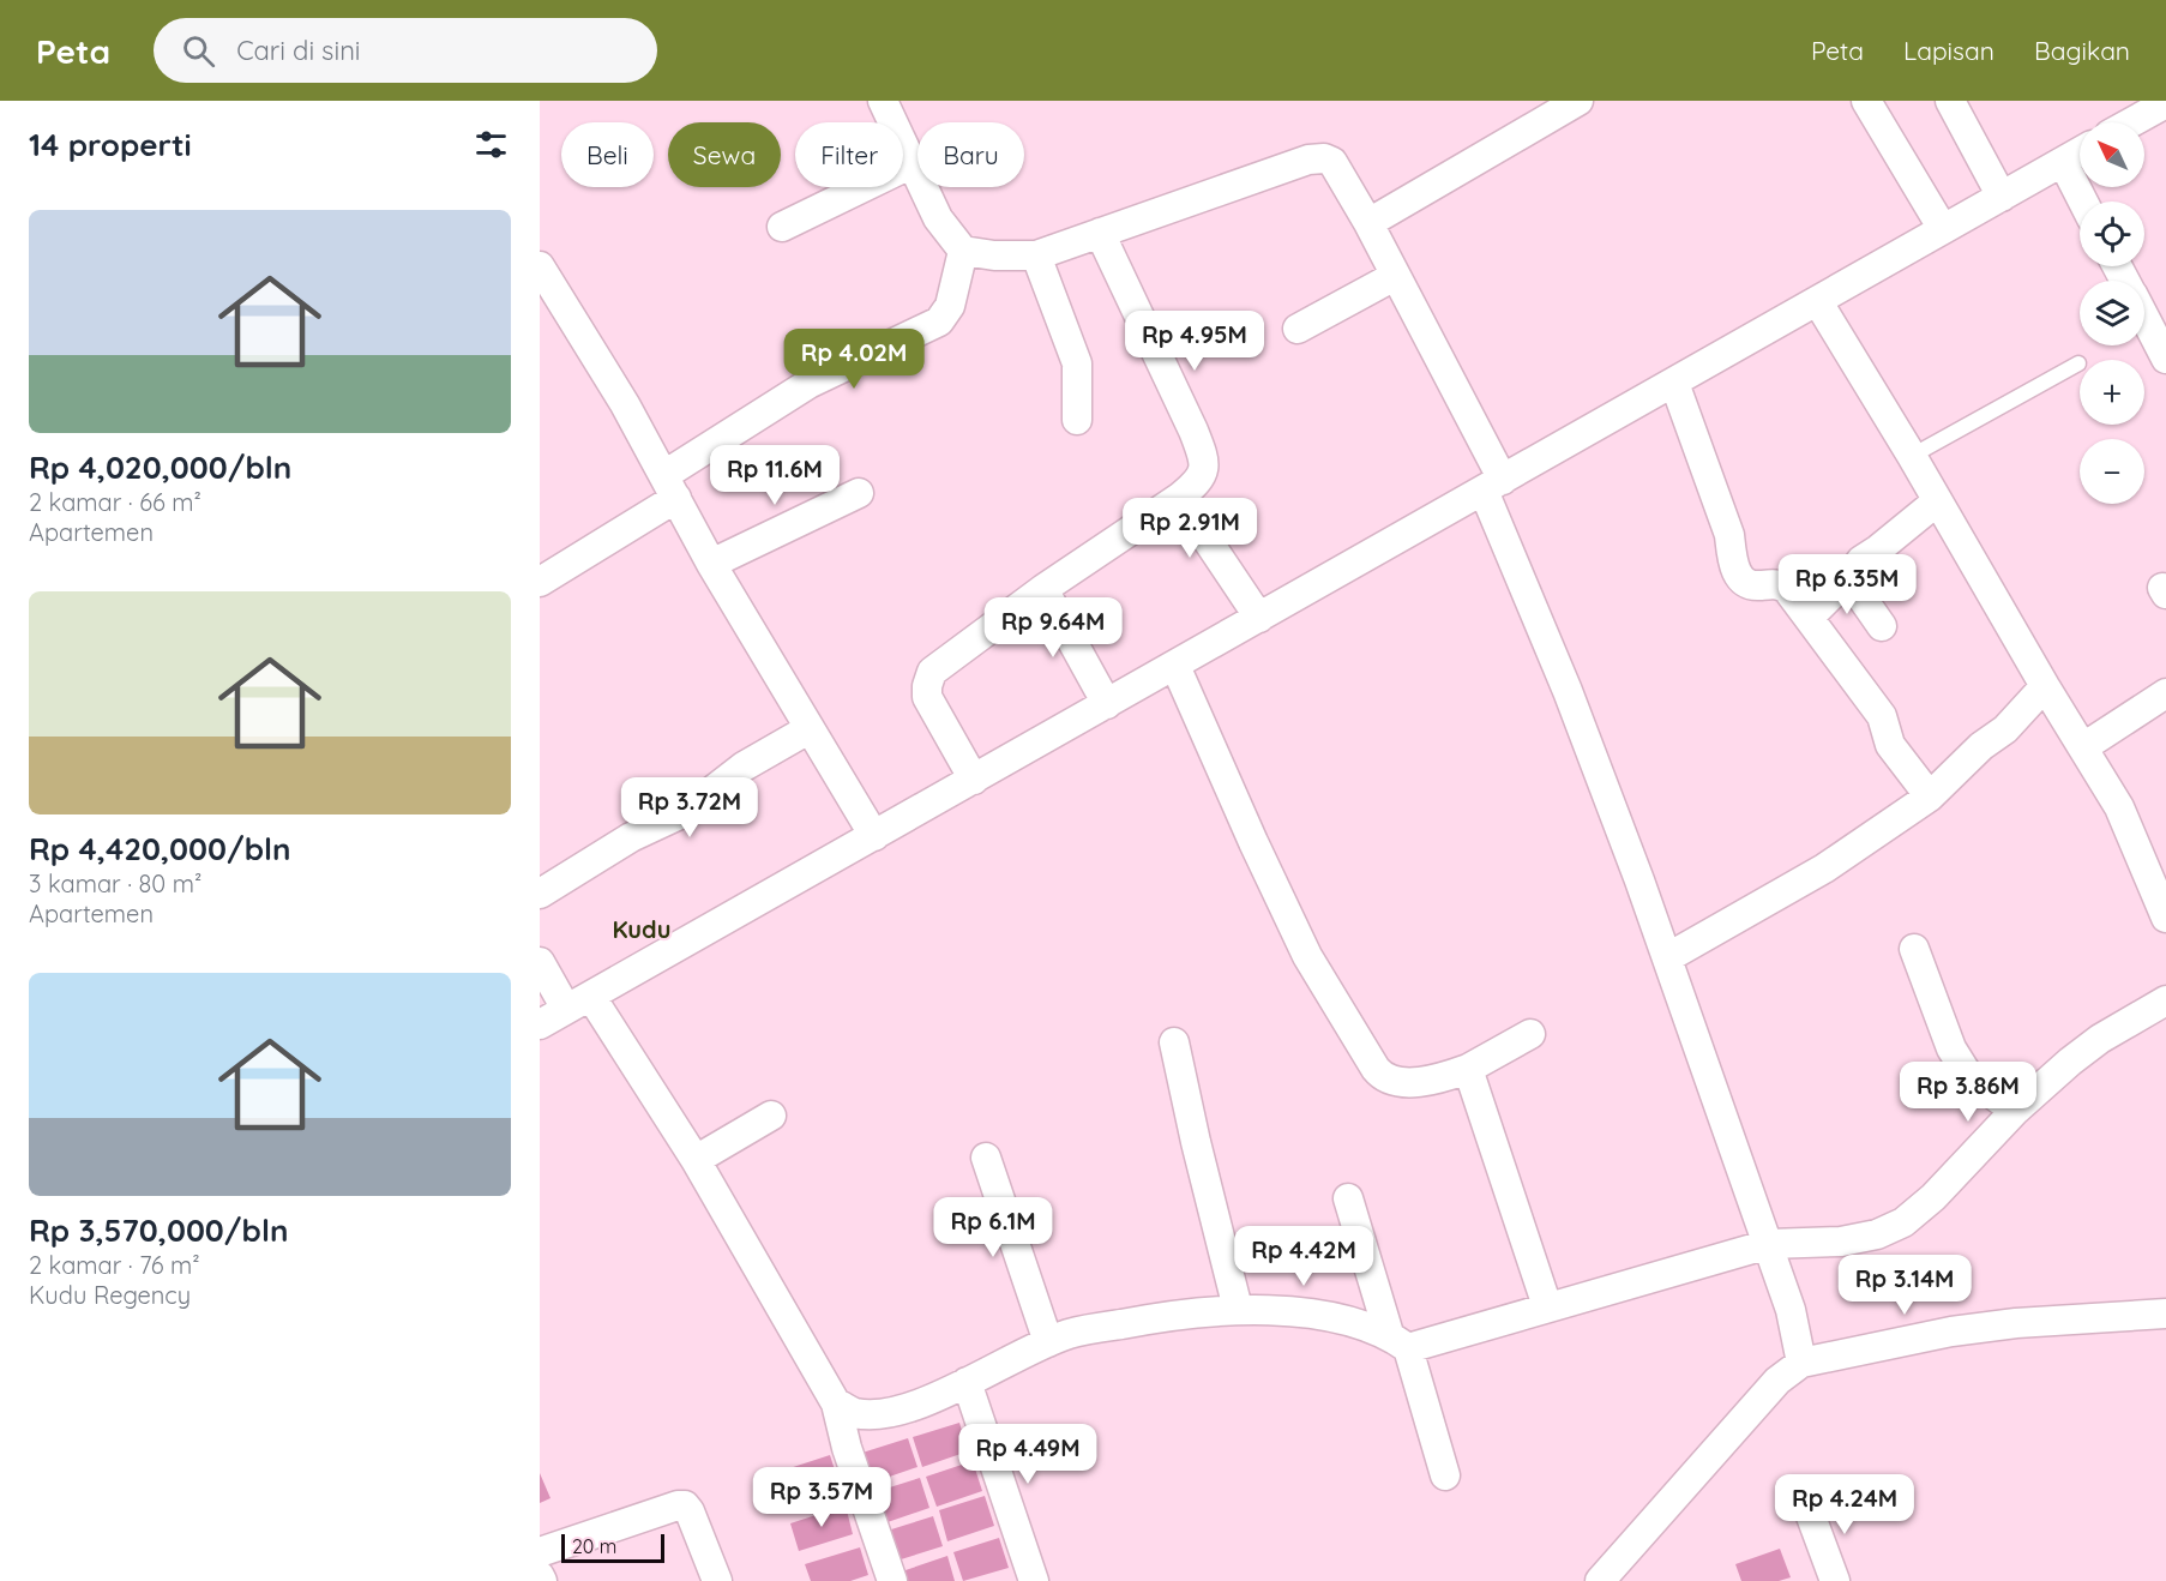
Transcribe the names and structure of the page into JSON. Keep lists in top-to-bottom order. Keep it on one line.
{"districts":["Kudu"],"scale_bar":"20 m","north":"top left","page":{"header":"Peta","search":"Cari di sini","nav":["Peta","Lapisan","Bagikan"],"heading":"14 properti","map_buttons":["+","−"],"chip":["Beli","Sewa","Filter","Baru"],"list":[{"name":"Rp 4,020,000/bln","note":"2 kamar · 66 m² · Apartemen"},{"name":"Rp 4,420,000/bln","note":"3 kamar · 80 m² · Apartemen"},{"name":"Rp 3,570,000/bln","note":"2 kamar · 76 m² · Kudu Regency"}],"price":["Rp 4.95M","Rp 4.02M","Rp 11.6M","Rp 2.91M","Rp 6.35M","Rp 9.64M","Rp 3.72M","Rp 3.86M","Rp 6.1M","Rp 4.42M","Rp 3.14M","Rp 4.49M","Rp 3.57M","Rp 4.24M"],"scale":"20 m"}}
